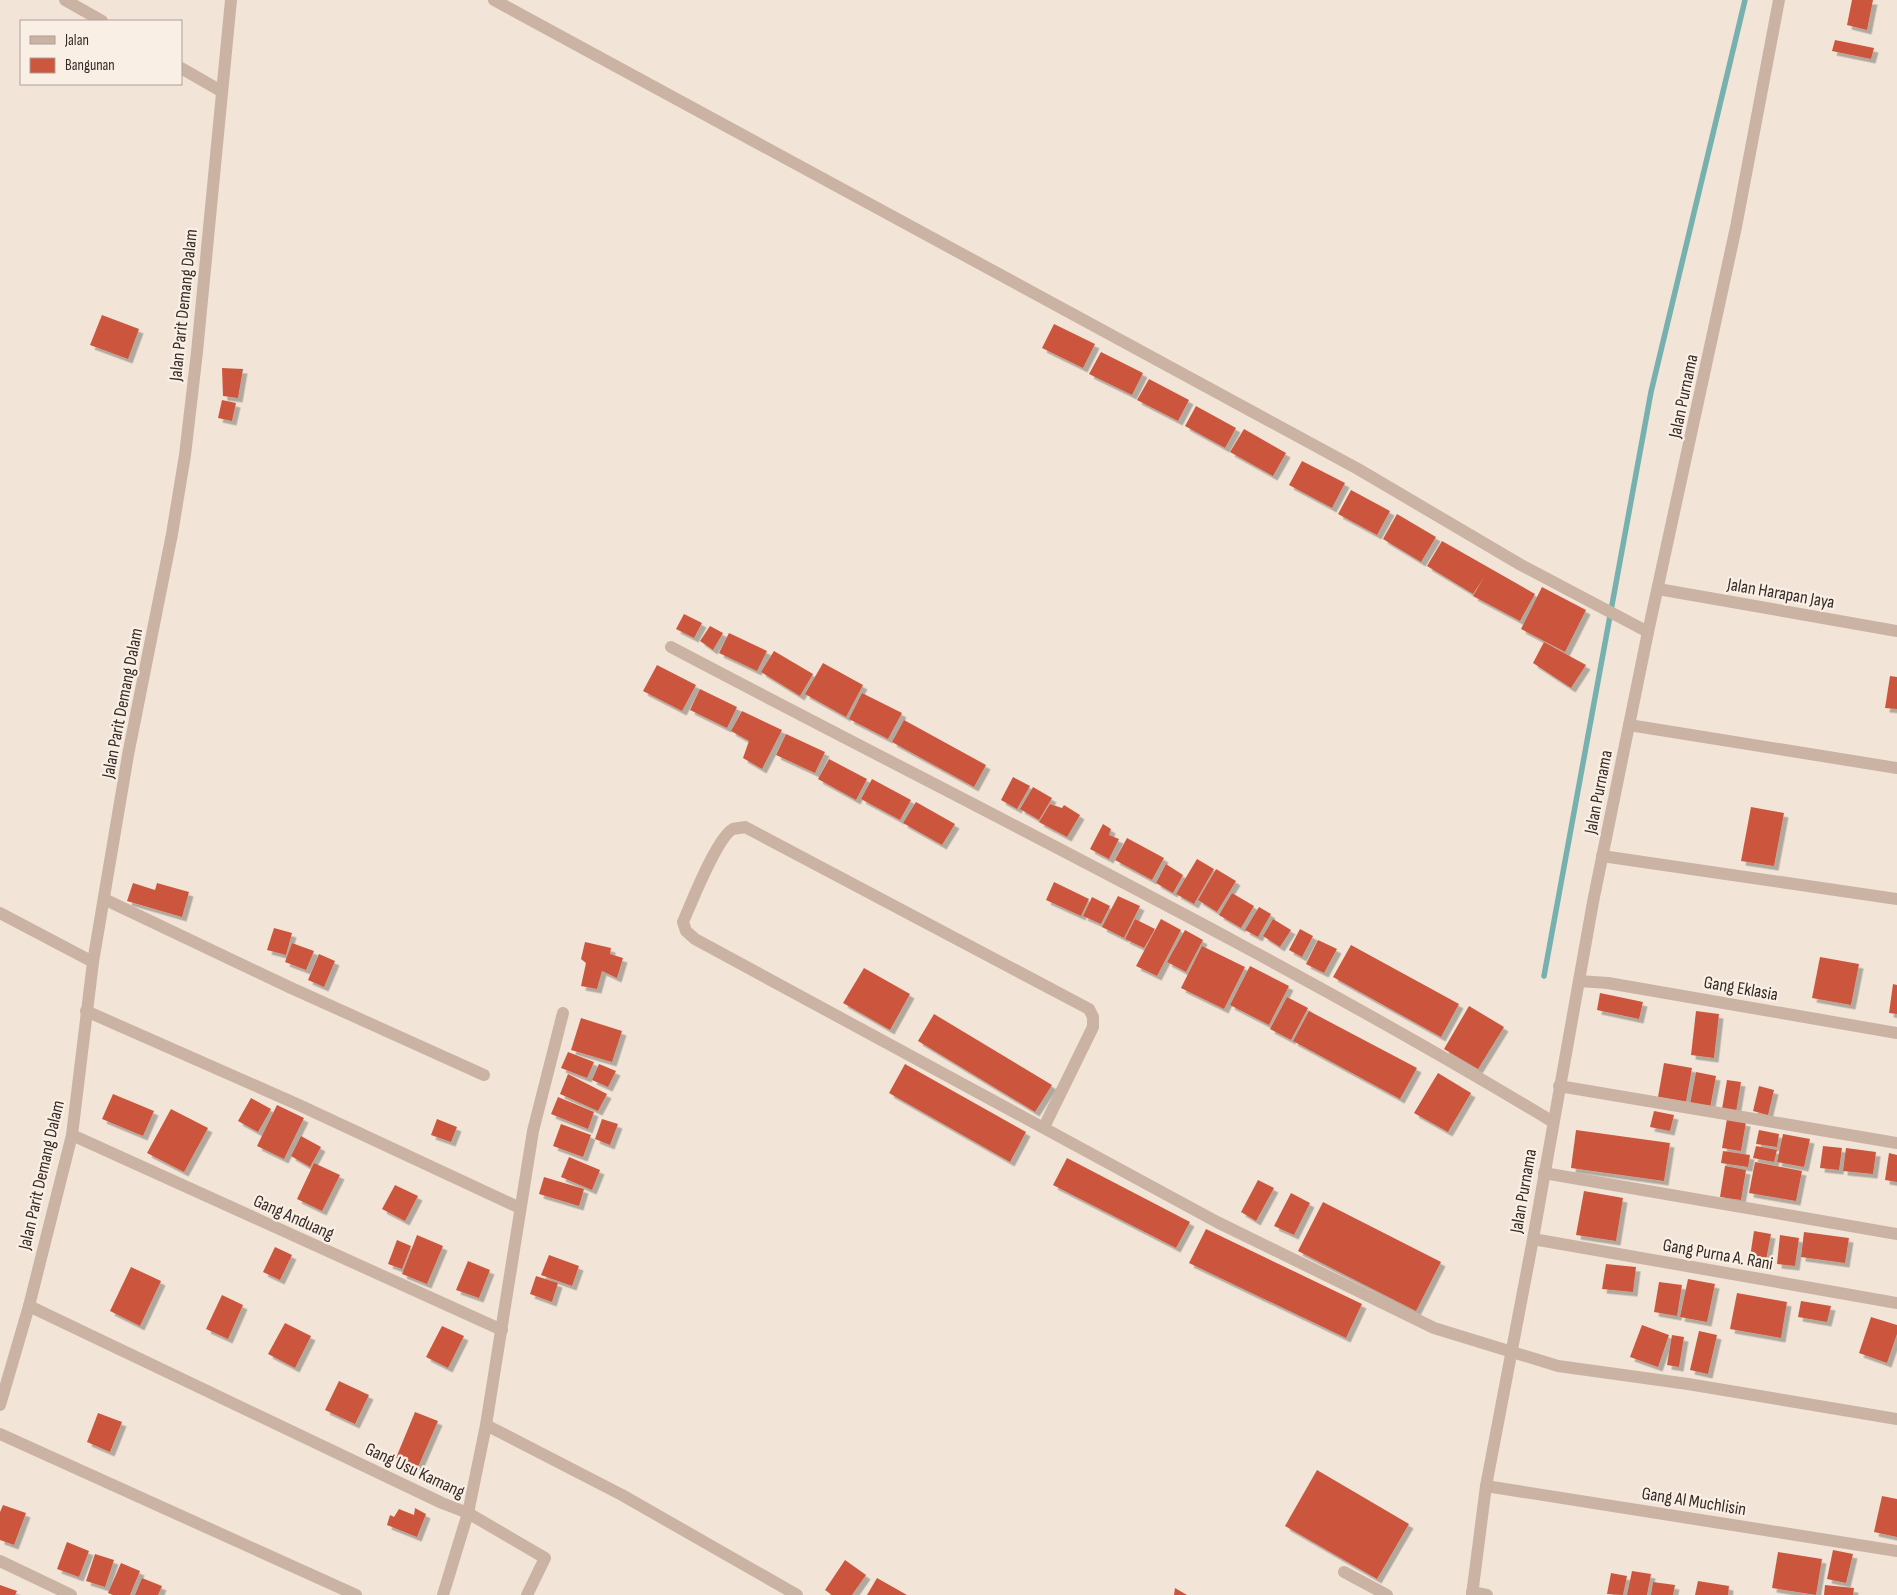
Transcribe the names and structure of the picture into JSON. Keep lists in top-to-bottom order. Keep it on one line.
{"streets":{"street":["Jalan Parit Demang Dalam","Jalan Purnama","Jalan Harapan Jaya","Gang Eklasia","Gang Anduang","Gang Purna A. Rani","Gang Usu Kamang","Gang Al Muchlisin"]},"crossings":[["Jalan Parit Demang Dalam","Gang Anduang"],["Jalan Parit Demang Dalam","Gang Usu Kamang"],["Jalan Purnama","Jalan Harapan Jaya"],["Jalan Purnama","Gang Eklasia"],["Jalan Purnama","Gang Purna A. Rani"],["Jalan Purnama","Gang Al Muchlisin"],["Gang Anduang","Gang Usu Kamang"]],"legend":["Jalan","Bangunan"]}
